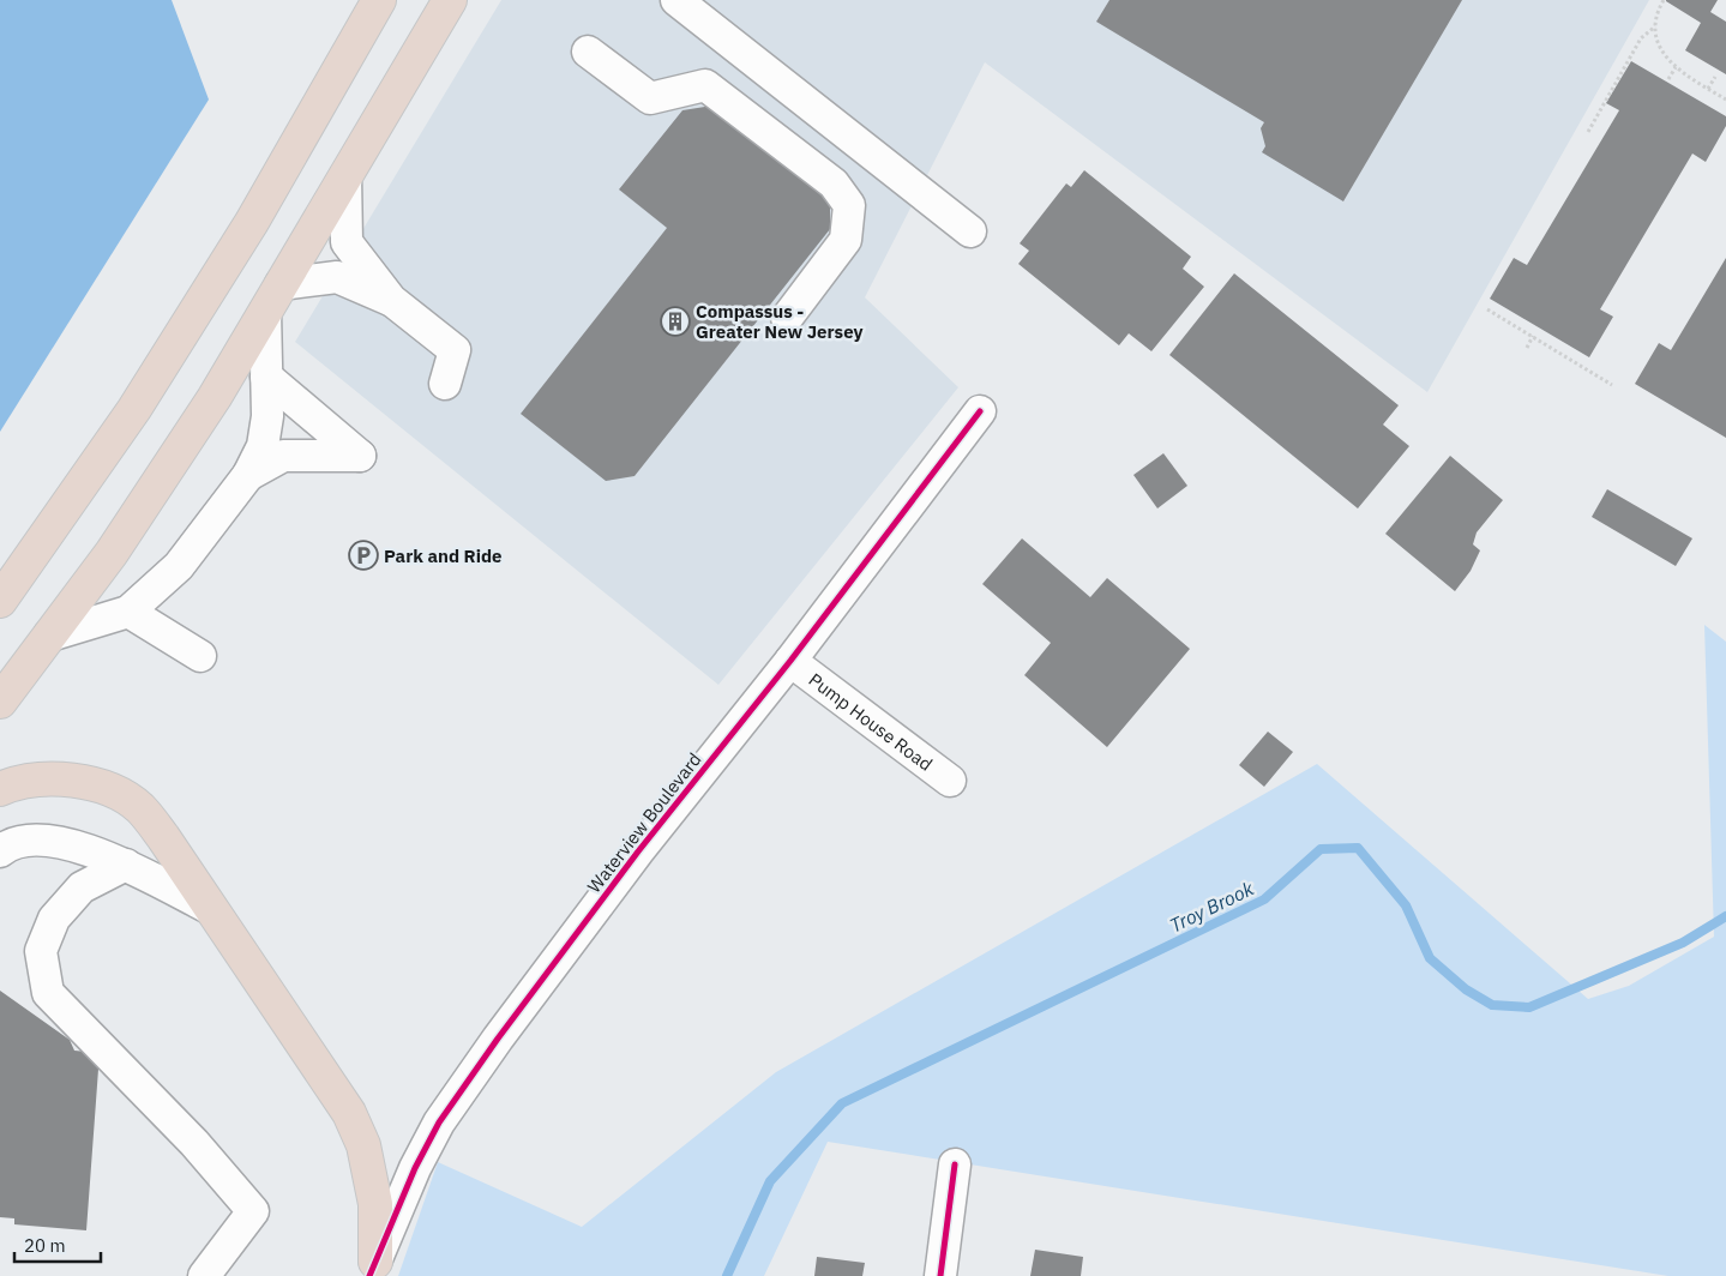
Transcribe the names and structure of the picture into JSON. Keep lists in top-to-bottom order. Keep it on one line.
{"streets":{"street":["Pump House Road","Waterview Boulevard"]},"crossings":[["Pump House Road","Waterview Boulevard"]],"water":["Troy Brook"],"places":{"building":["Compassus - Greater New Jersey"],"parking":["Park and Ride"]},"scale_bar":"20 m"}
